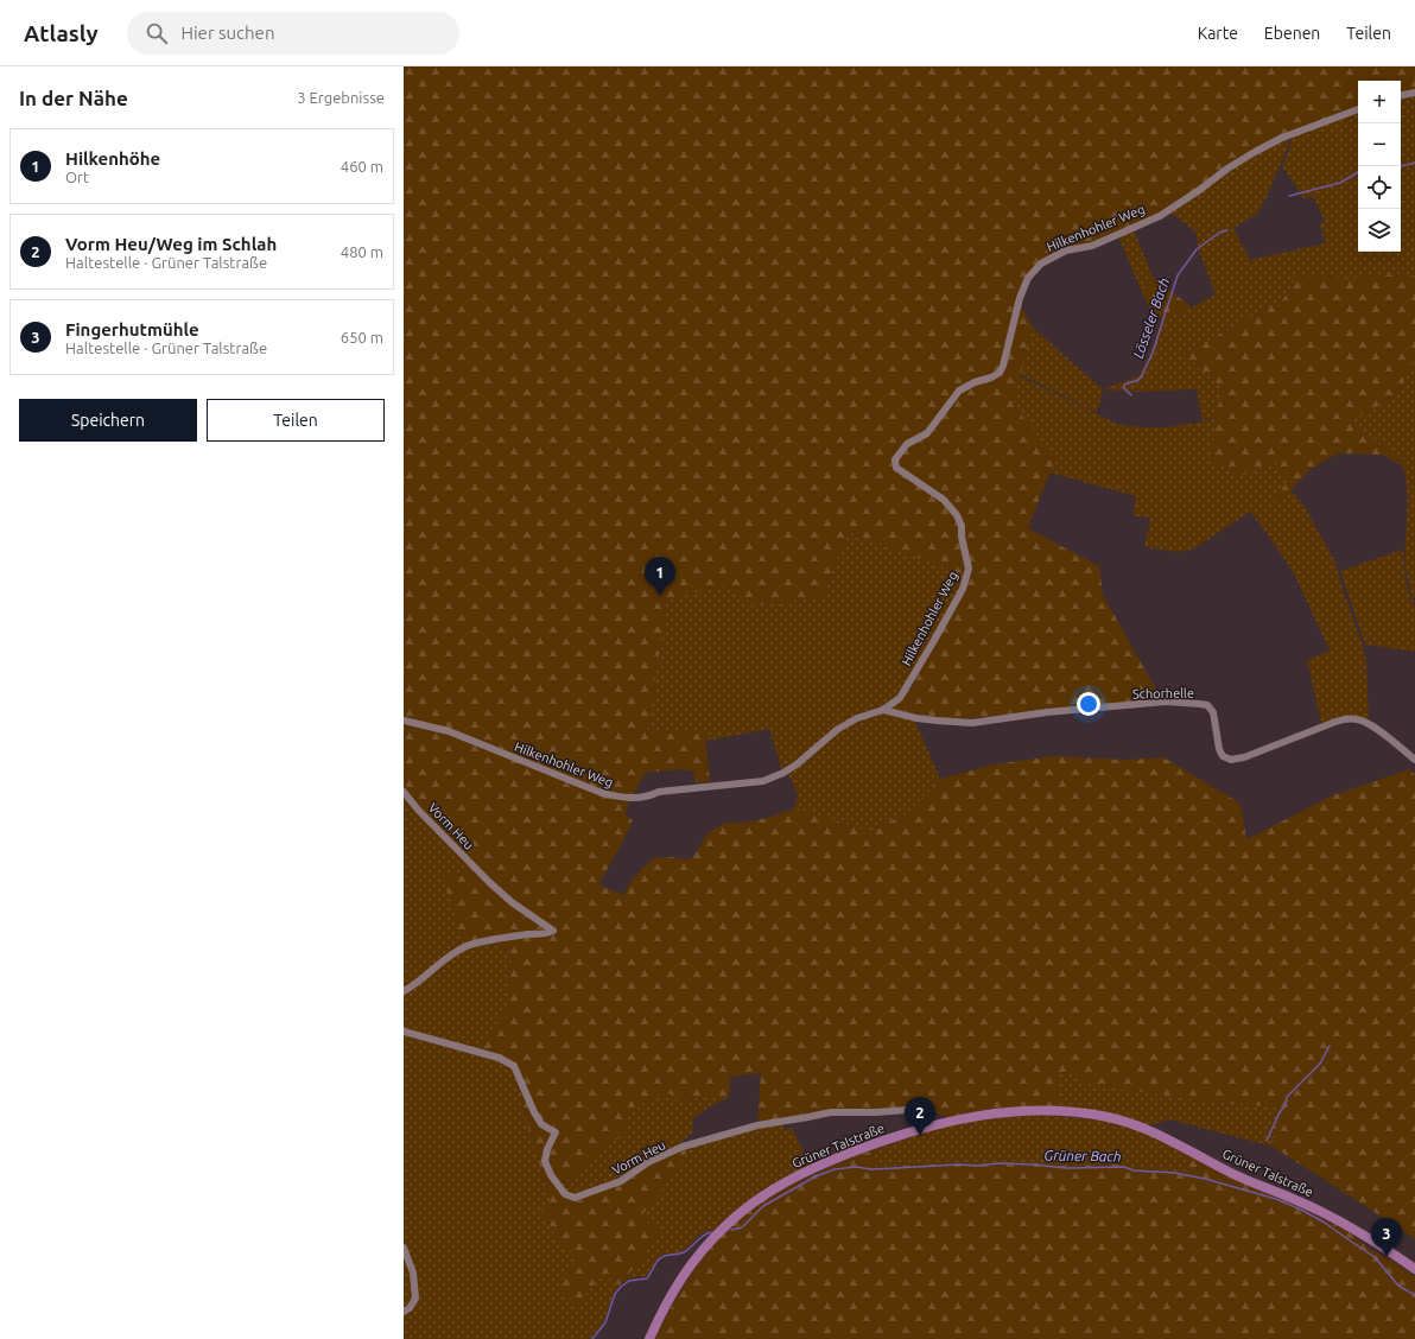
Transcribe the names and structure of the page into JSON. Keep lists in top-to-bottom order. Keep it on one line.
{"streets":{"main road":["Grüner Talstraße"],"street":["Hilkenhohler Weg","Schorhelle","Vorm Heu"]},"crossings":[["Hilkenhohler Weg","Schorhelle"],["Vorm Heu","Grüner Talstraße"]],"water":["Lösseler Bach","Grüner Bach"],"page":{"header":"Atlasly","search":"Hier suchen","nav":["Karte","Ebenen","Teilen"],"heading":["In der Nähe","3 Ergebnisse"],"map_buttons":["+","−"],"list":[{"mark":"1","name":"Hilkenhöhe","note":"Ort","value":"460 m"},{"mark":"2","name":"Vorm Heu/Weg im Schlah","note":"Haltestelle · Grüner Talstraße","value":"480 m"},{"mark":"3","name":"Fingerhutmühle","note":"Haltestelle · Grüner Talstraße","value":"650 m"}],"buttons":["Speichern","Teilen"],"pins":["1","2","3"]}}
